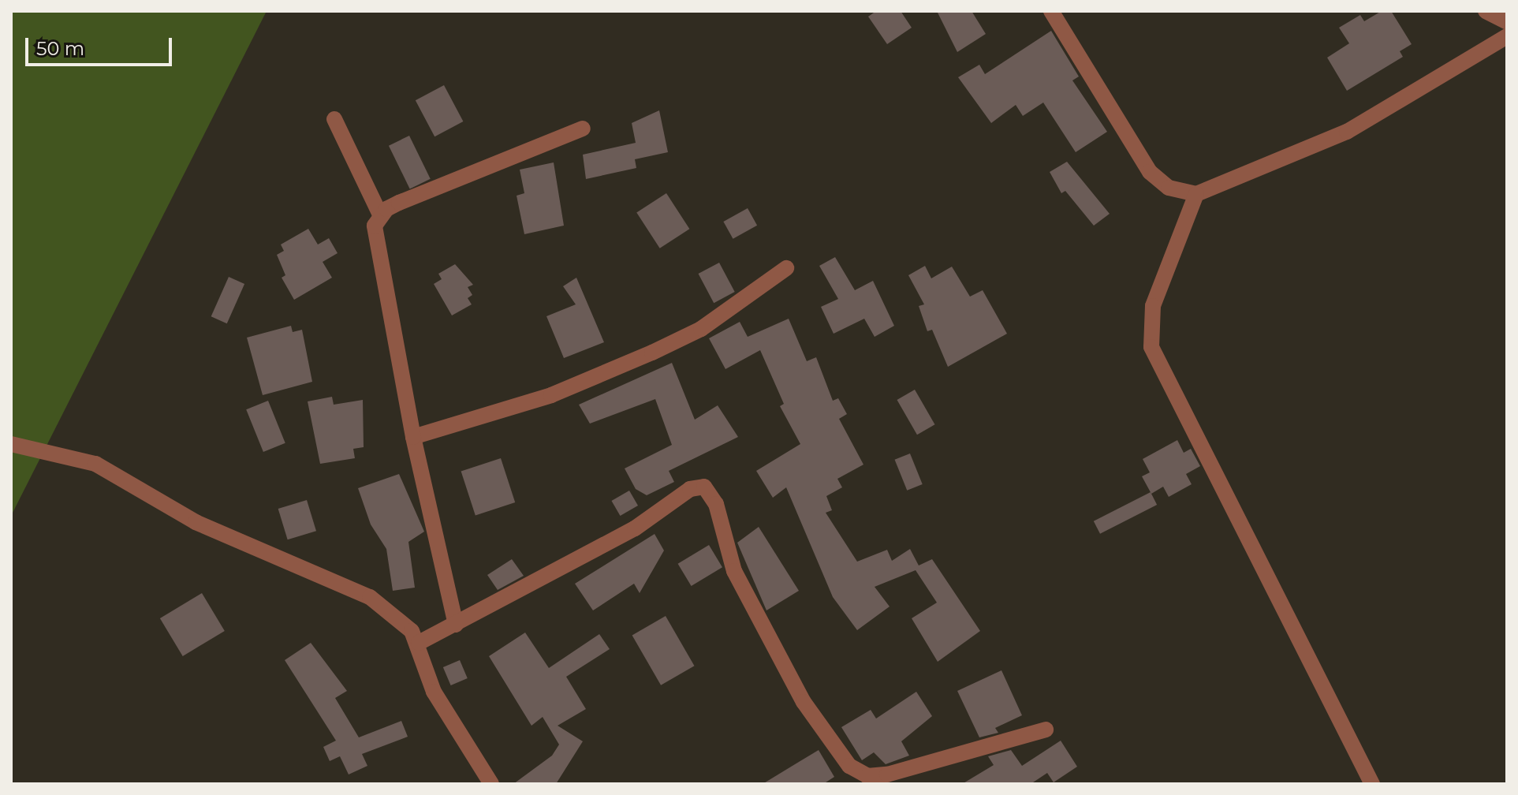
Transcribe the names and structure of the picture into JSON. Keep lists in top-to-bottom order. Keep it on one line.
{"scale_bar":"50 m"}
